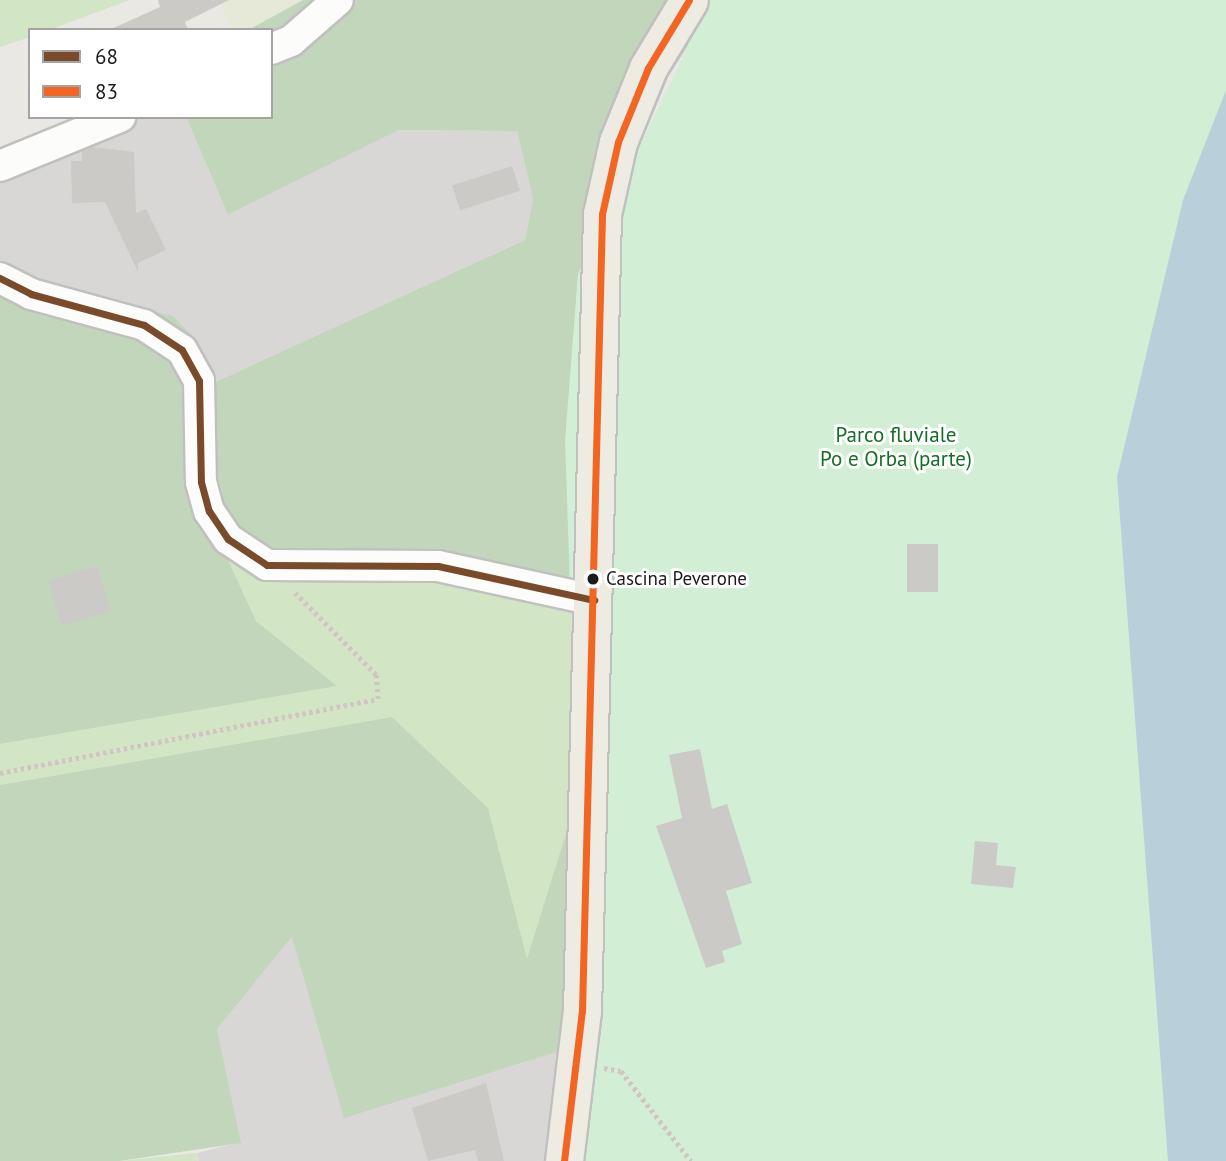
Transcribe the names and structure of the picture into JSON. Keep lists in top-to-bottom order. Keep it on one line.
{"parks":["Parco fluviale Po e Orba (parte)"],"places":["Cascina Peverone"],"lines":["transit line 83","transit line 68"],"legend":["68","83"]}
